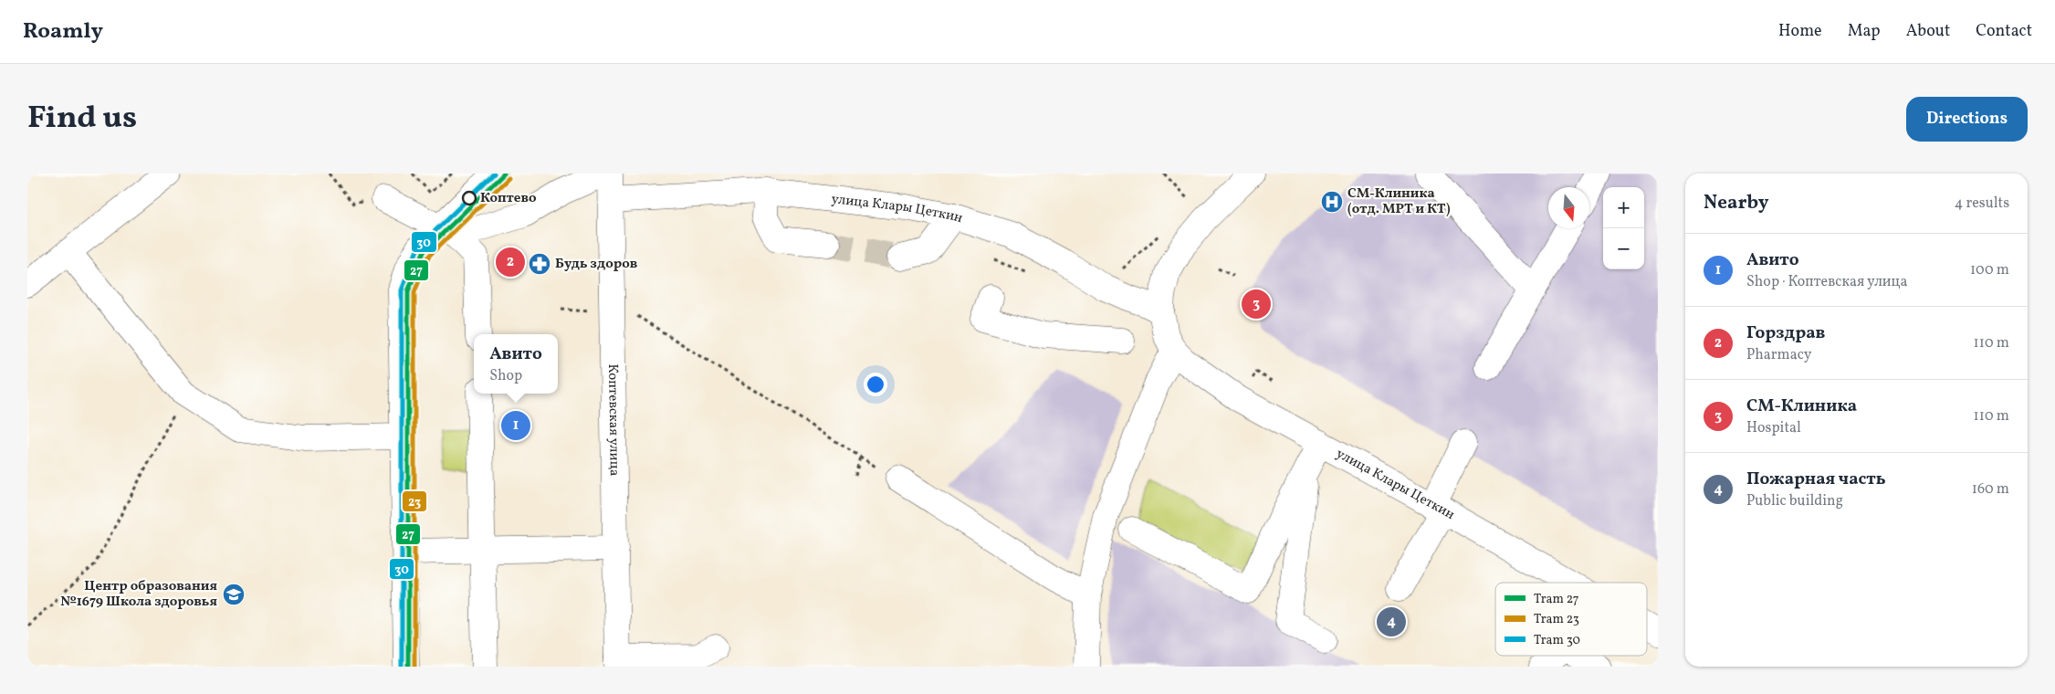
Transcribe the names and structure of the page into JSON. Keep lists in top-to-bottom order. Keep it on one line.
{"streets":{"street":["улица Клары Цеткин","Коптевская улица"]},"crossings":[["улица Клары Цеткин","Коптевская улица"]],"places":{"other":["Коптево"],"hospital":["СМ-Клиника (отд. МРТ и КТ)"],"pharmacy":["Будь здоров"],"school or university":["Центр образования №1679 Школа здоровья"]},"lines":["tram line 27","tram line 30","tram line 23"],"legend":["Tram 27","Tram 23","Tram 30"],"north":"bottom","page":{"header":"Roamly","nav":["Home","Map","About","Contact"],"title":"Find us","buttons":"Directions","heading":["Nearby","4 results"],"map_buttons":["+","−"],"list":[{"mark":"1","name":"Авито","note":"Shop · Коптевская улица","value":"100 m"},{"mark":"2","name":"Горздрав","note":"Pharmacy","value":"110 m"},{"mark":"3","name":"СМ-Клиника","note":"Hospital","value":"110 m"},{"mark":"4","name":"Пожарная часть","note":"Public building","value":"160 m"}],"pins":["2","3","1","4"],"popup":["Авито","Shop"]}}
